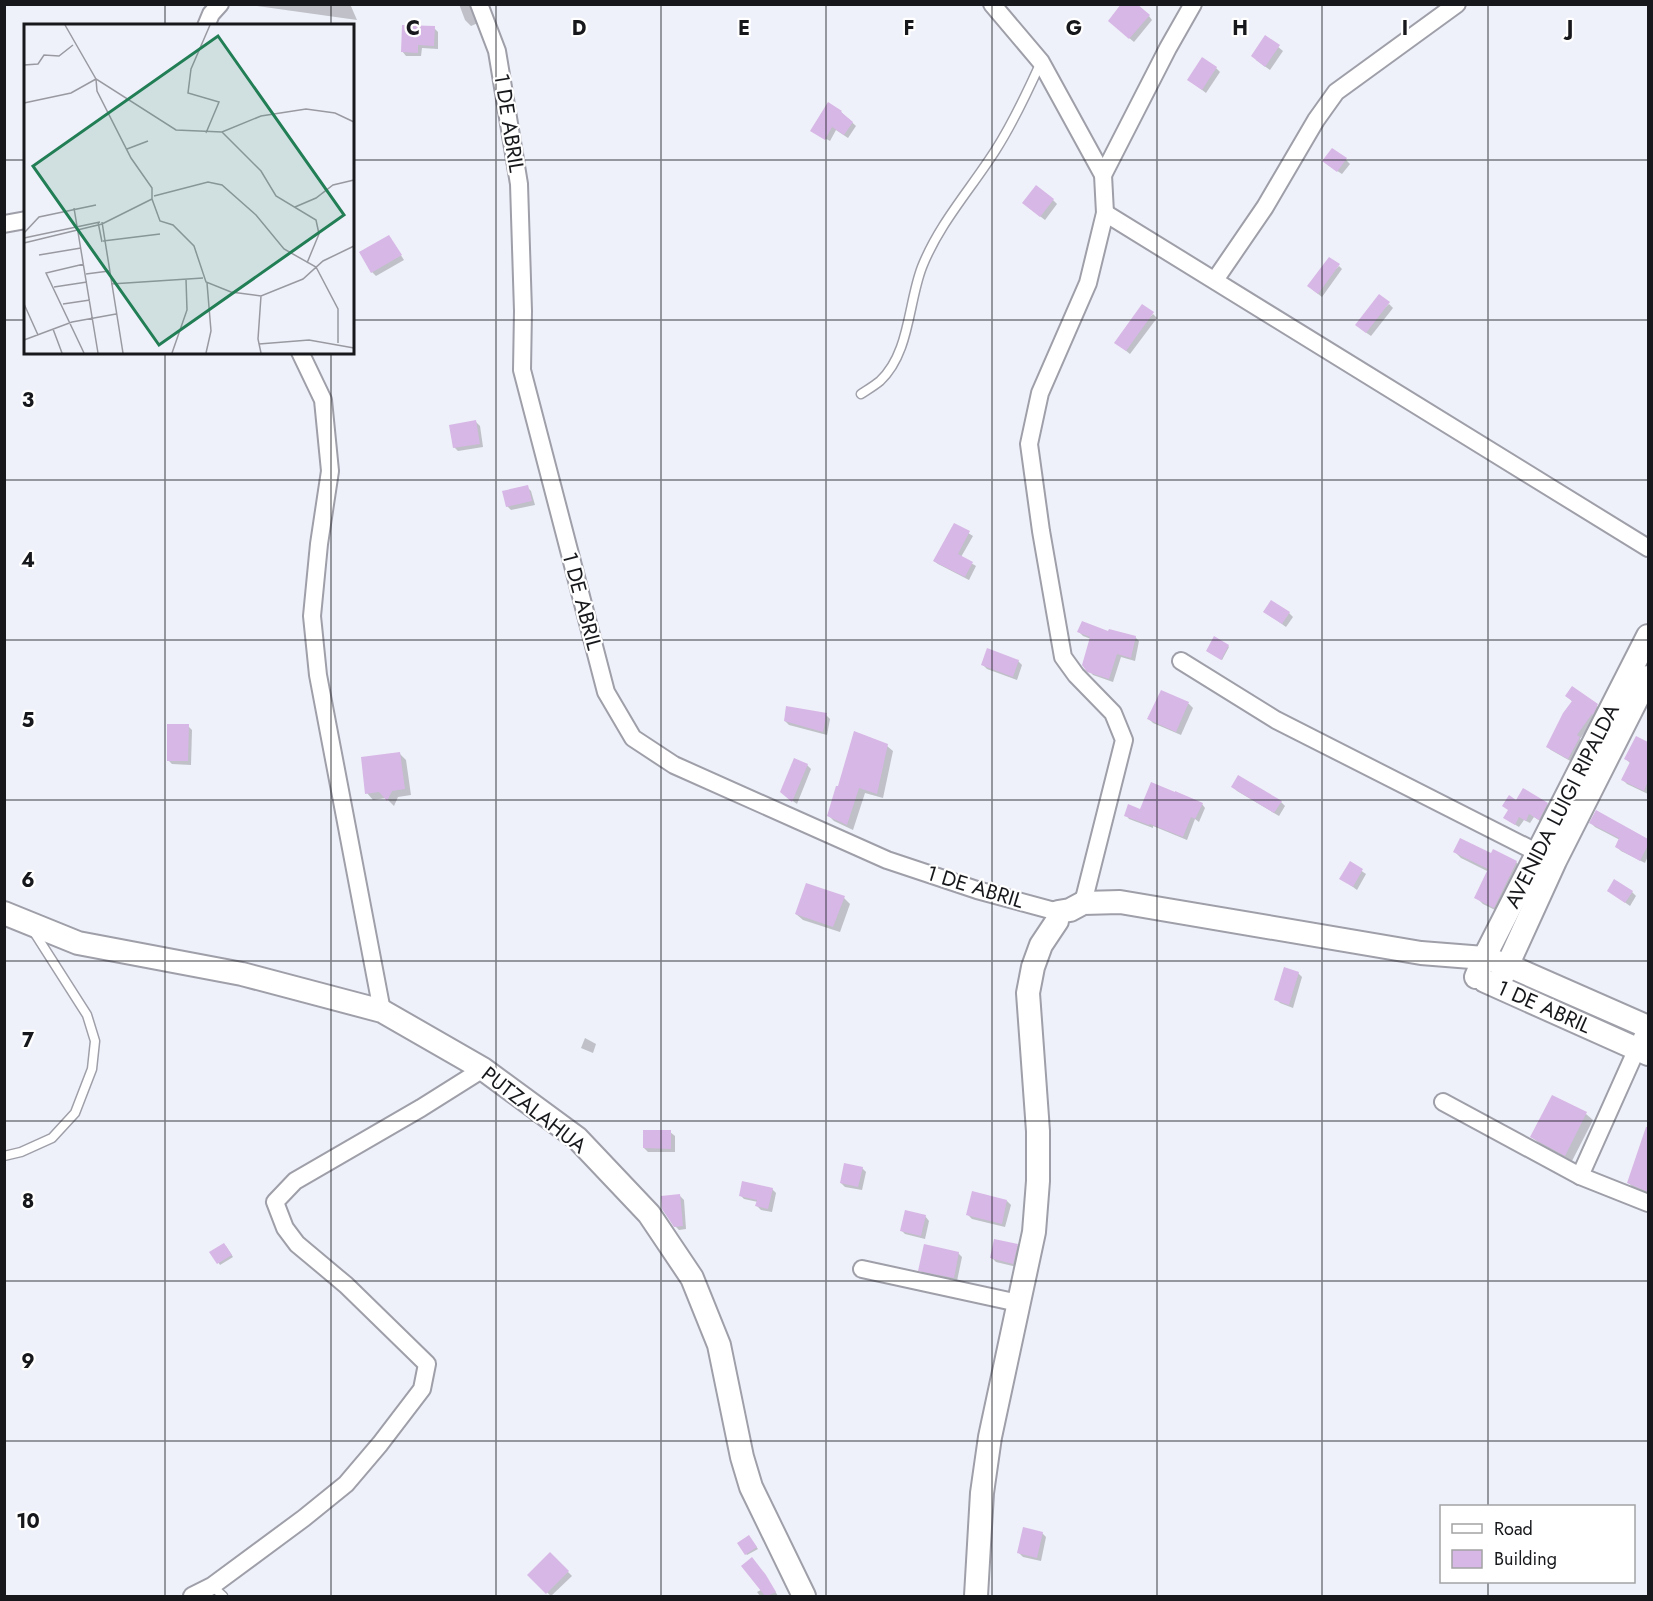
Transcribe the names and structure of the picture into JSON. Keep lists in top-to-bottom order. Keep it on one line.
{"streets":{"street":["1 DE ABRIL","AVENIDA LUIGI RIPALDA","PUTZALAHUA"]},"crossings":[["1 DE ABRIL","AVENIDA LUIGI RIPALDA"]],"legend":["Road","Building"],"grid":{"columns":["C","D","E","F","G","H","I","J"],"rows":["3","4","5","6","7","8","9","10"]}}
